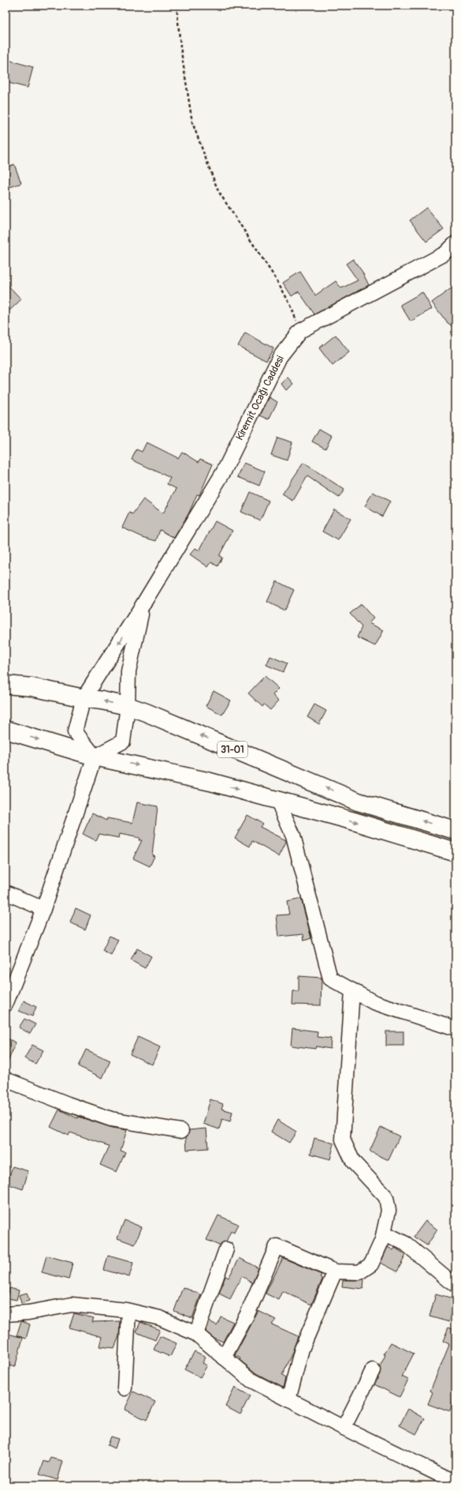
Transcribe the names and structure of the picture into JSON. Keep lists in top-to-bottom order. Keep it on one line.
{"streets":{"highway":["31-01"],"street":["Kiremit Ocağı Caddesi"]},"crossings":[["Kiremit Ocağı Caddesi","31-01"]]}
